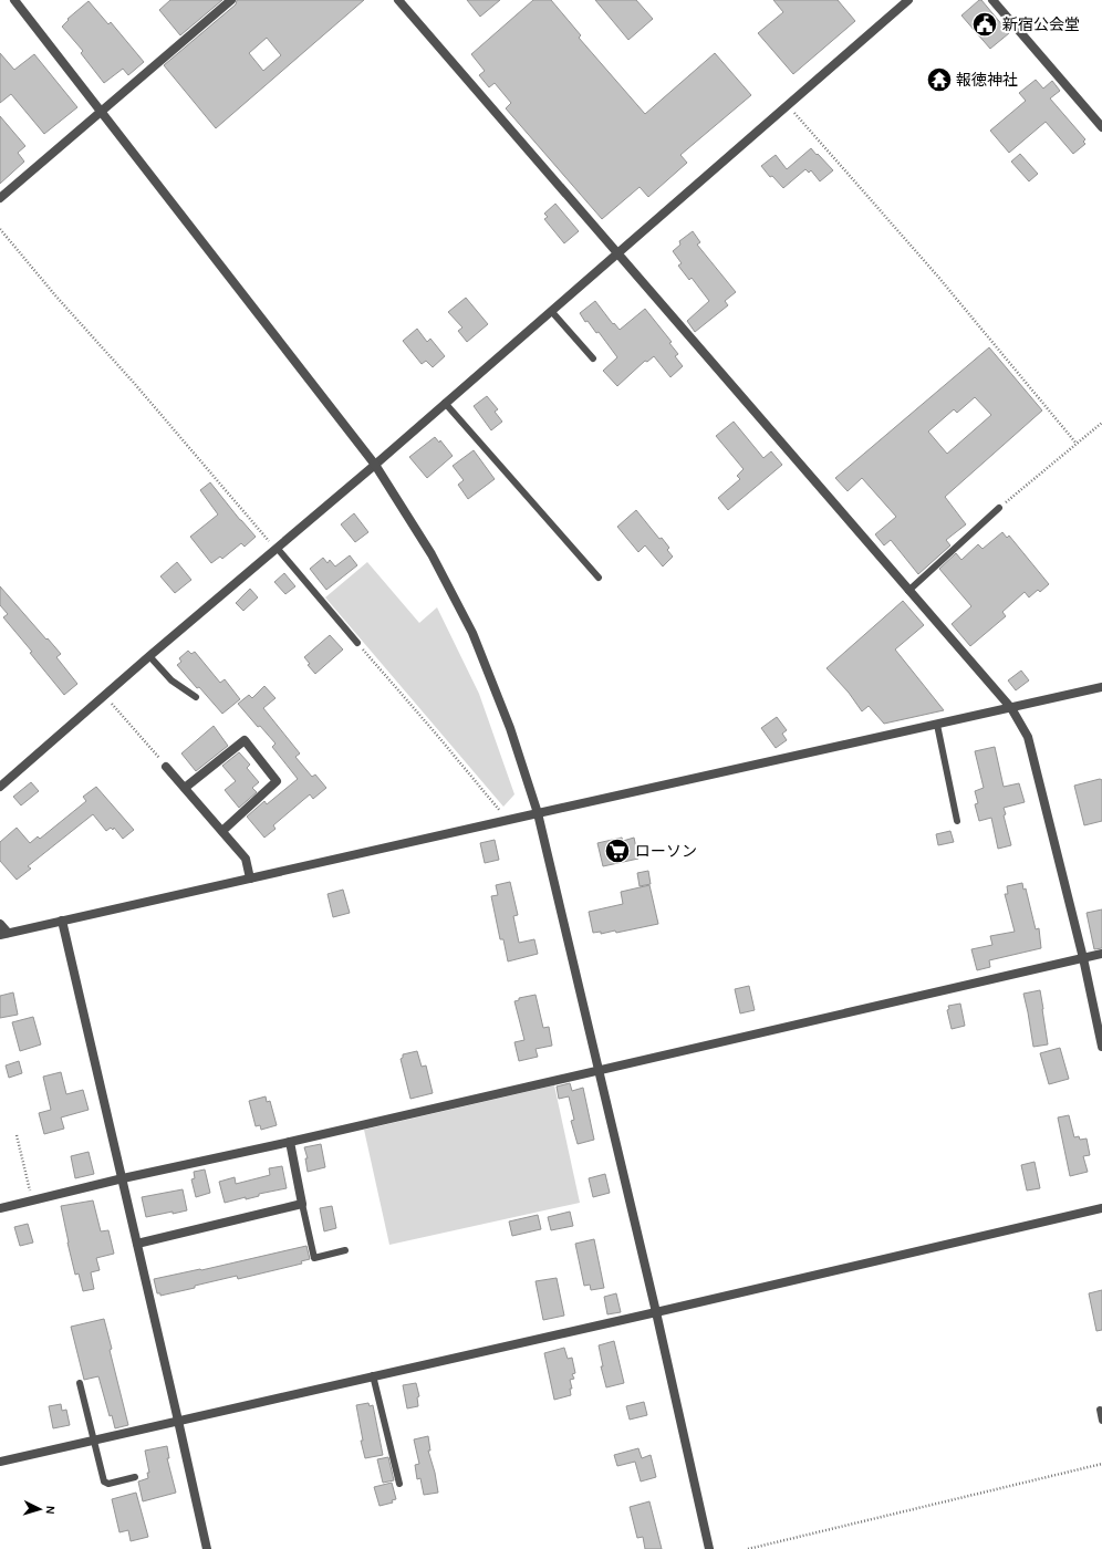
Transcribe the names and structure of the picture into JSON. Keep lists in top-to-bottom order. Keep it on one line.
{"places":{"public building":["新宿公会堂"],"temple":["報徳神社"],"supermarket":["ローソン"]},"north":"right"}
